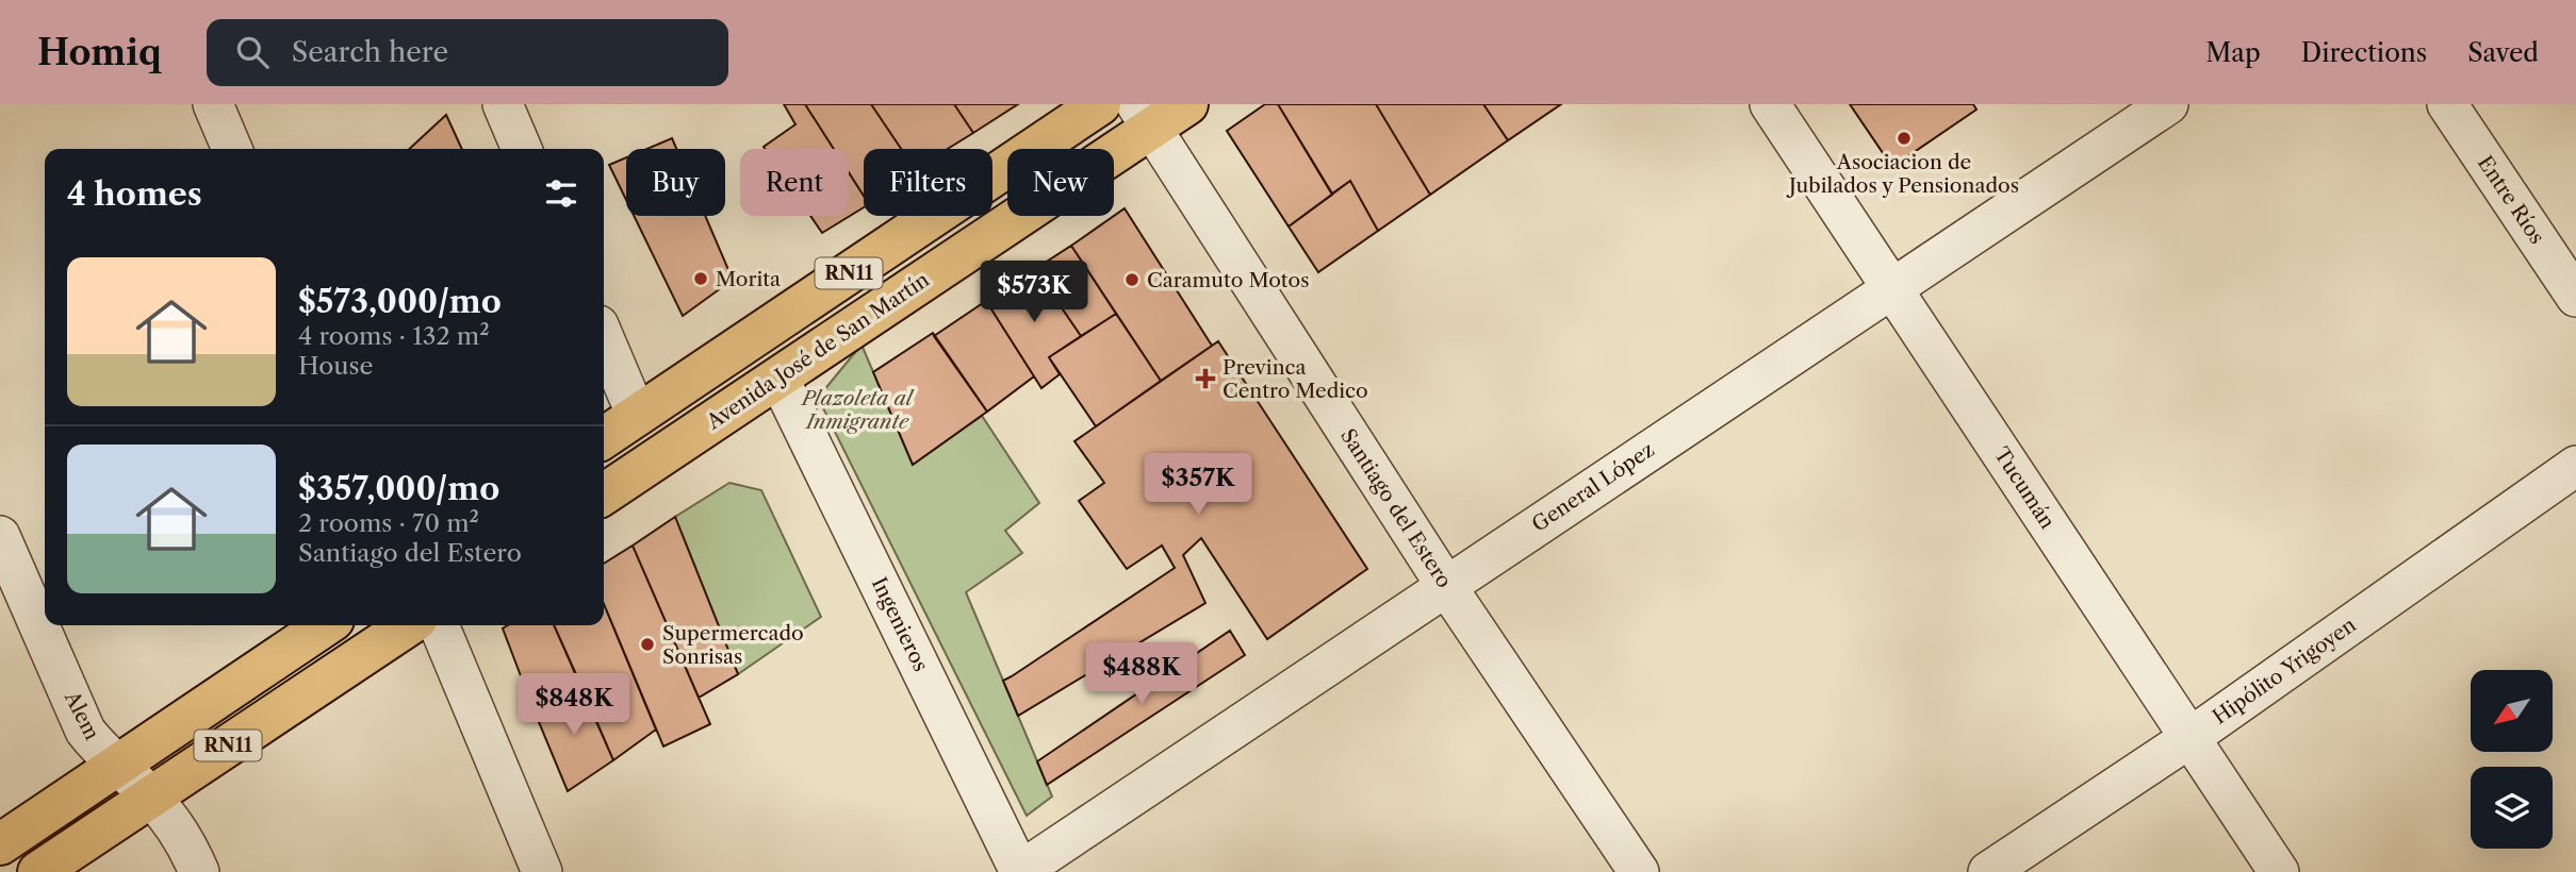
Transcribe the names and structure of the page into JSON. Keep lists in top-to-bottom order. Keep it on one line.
{"streets":{"main road":["RN11","Avenida José de San Martín"],"street":["Entre Ríos","General López","Tucumán","Santiago del Estero","Ingenieros","Hipólito Yrigoyen","Alem"]},"crossings":[["RN11","Alem"],["Avenida José de San Martín","Santiago del Estero"],["Avenida José de San Martín","Ingenieros"],["General López","Tucumán"],["General López","Santiago del Estero"],["General López","Ingenieros"],["Tucumán","Hipólito Yrigoyen"]],"parks":["Plazoleta al Inmigrante"],"places":{"other":["Asociacion de Jubilados y Pensionados","Morita","Caramuto Motos","Supermercado Sonrisas"],"health":["Previnca Centro Medico"]},"north":"bottom left","page":{"header":"Homiq","search":"Search here","nav":["Map","Directions","Saved"],"chip":["Buy","Rent","Filters","New"],"heading":"4 homes","list":[{"name":"$573,000/mo","note":"4 rooms · 132 m² · House"},{"name":"$357,000/mo","note":"2 rooms · 70 m² · Santiago del Estero"}],"price":["$573K","$357K","$488K","$848K"]}}
